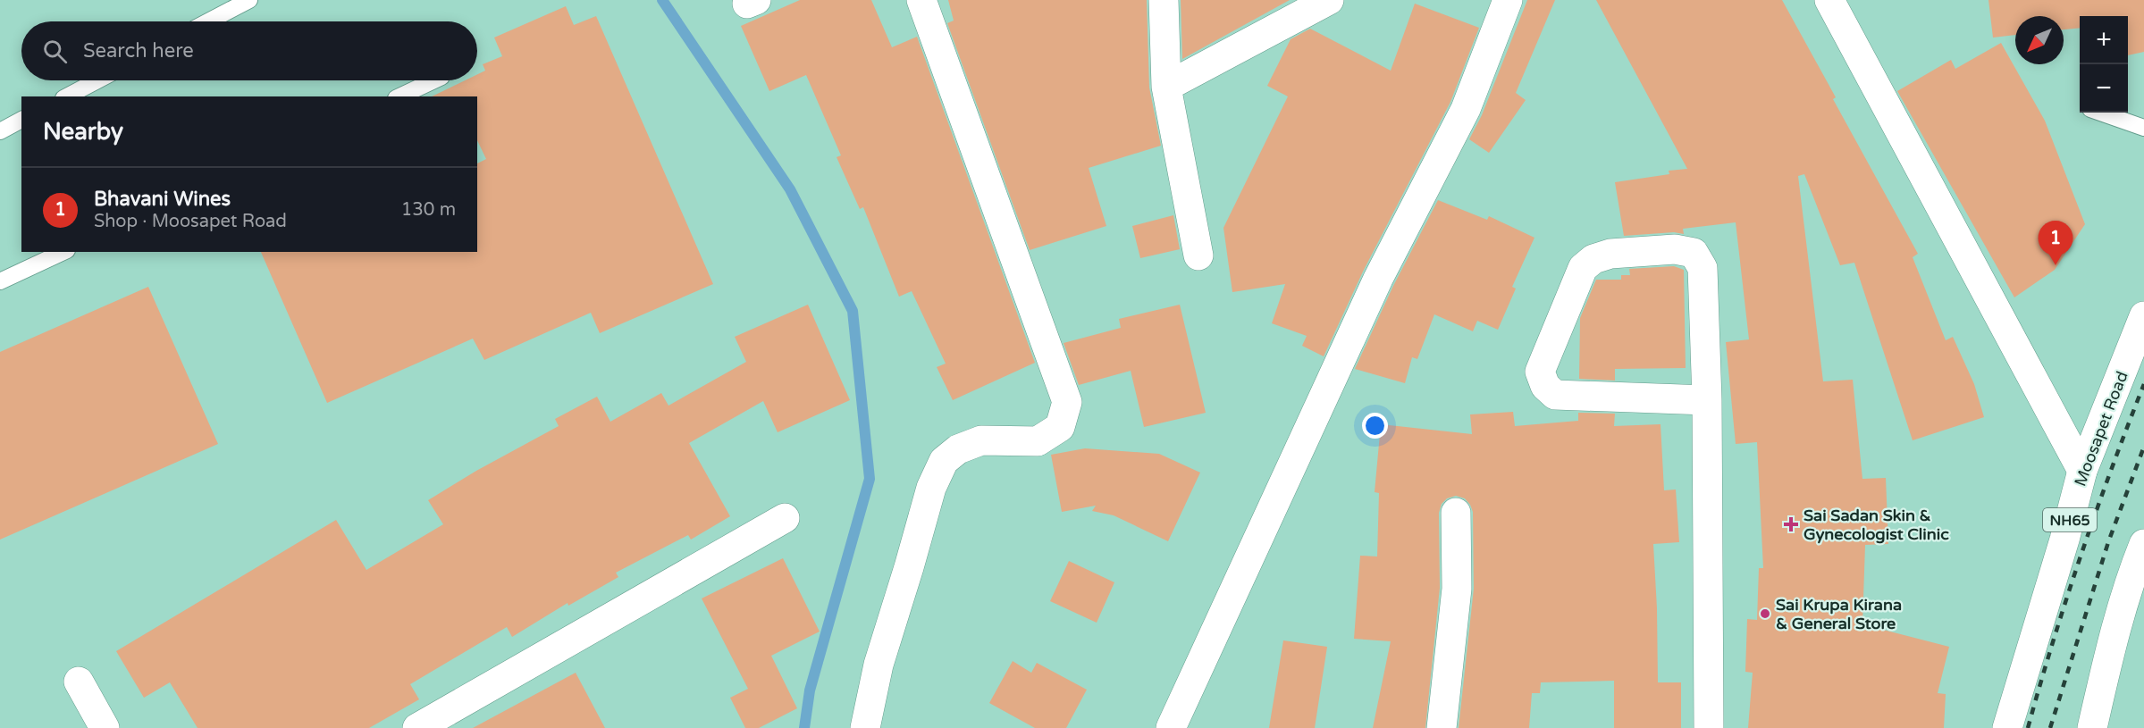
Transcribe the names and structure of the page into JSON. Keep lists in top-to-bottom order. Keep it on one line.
{"streets":{"main road":["Moosapet Road","NH65"]},"places":{"health":["Sai Sadan Skin & Gynecologist Clinic"],"other":["Sai Krupa Kirana & General Store"]},"north":"bottom left","page":{"map_buttons":["+","−"],"search":"Search here","heading":"Nearby","list":[{"mark":"1","name":"Bhavani Wines","note":"Shop · Moosapet Road","value":"130 m"}],"pins":"1"}}
